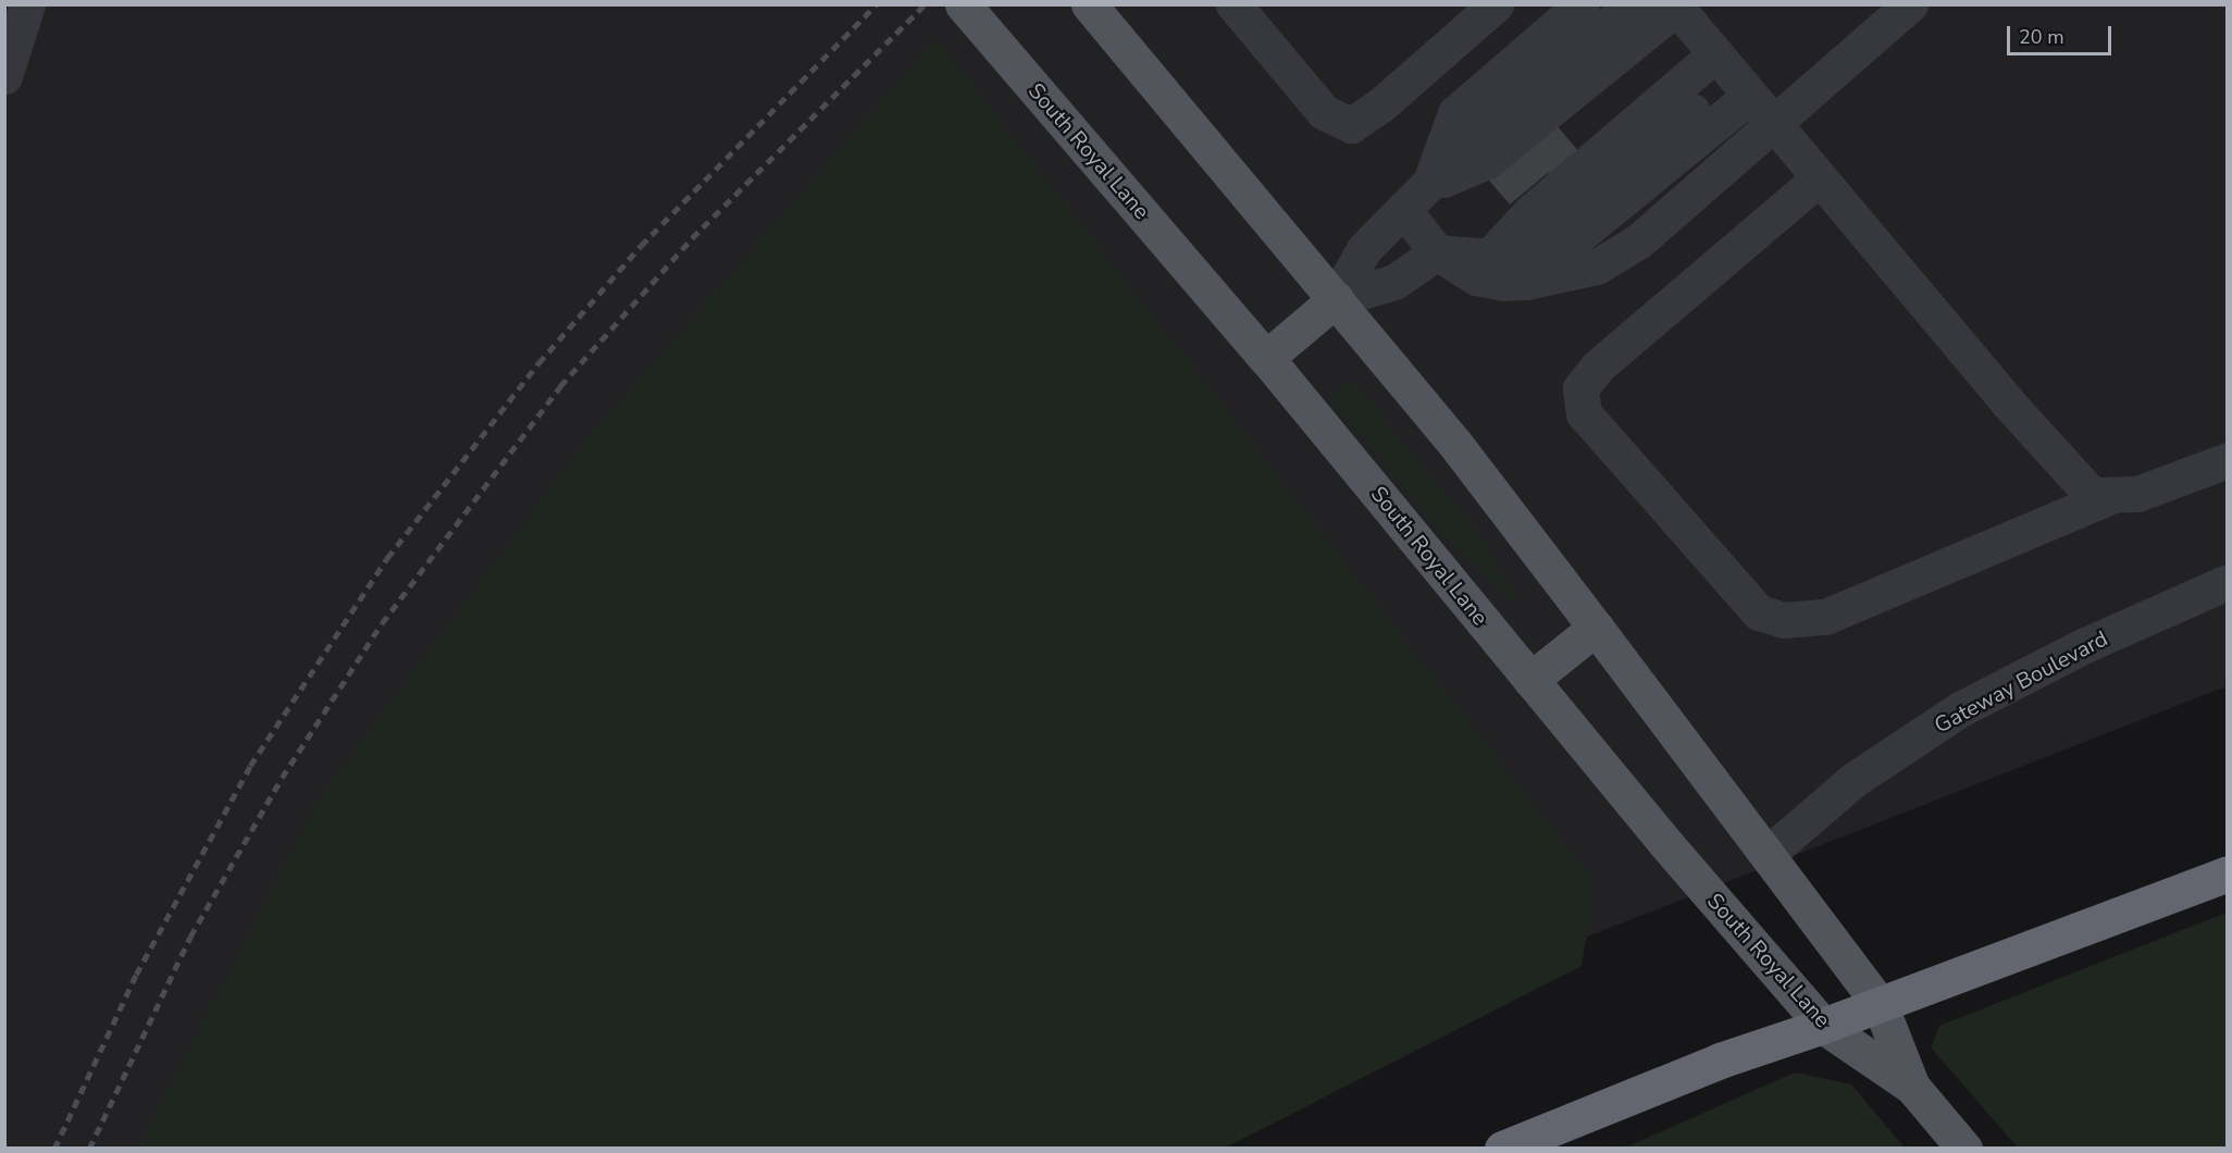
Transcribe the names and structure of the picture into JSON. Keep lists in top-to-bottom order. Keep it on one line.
{"streets":{"main road":["South Royal Lane"],"street":["Gateway Boulevard"]},"crossings":[["South Royal Lane","Gateway Boulevard"]],"scale_bar":"20 m"}
